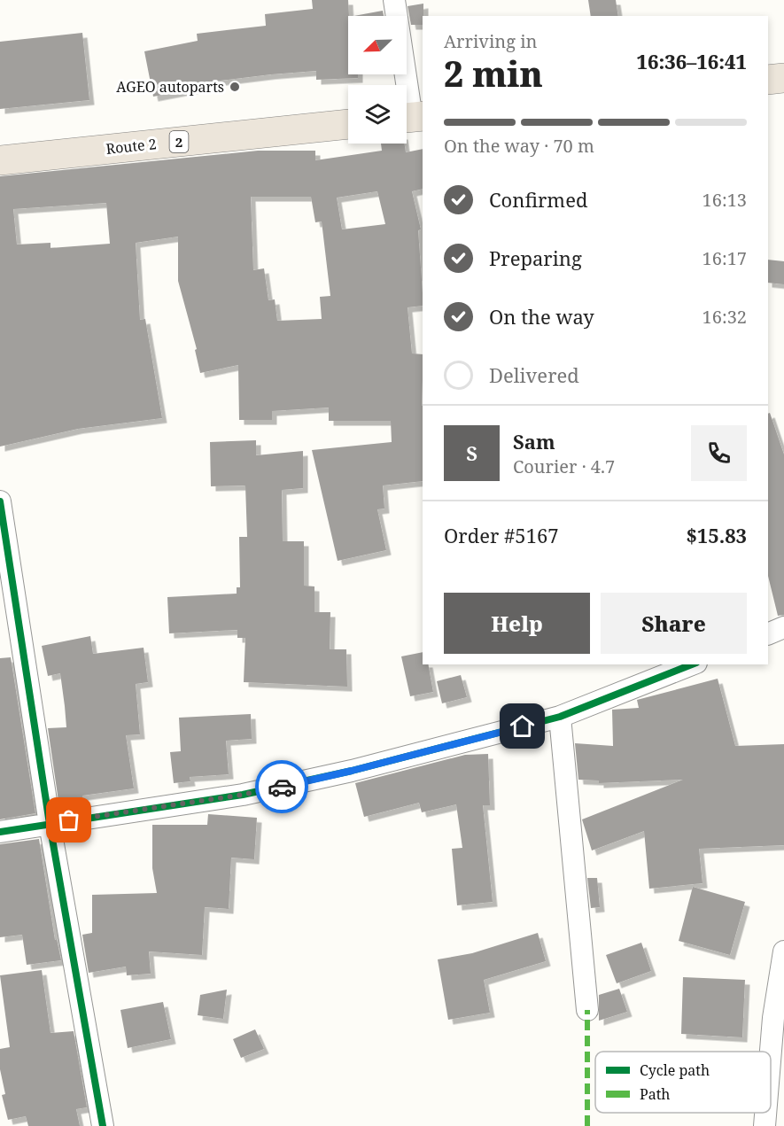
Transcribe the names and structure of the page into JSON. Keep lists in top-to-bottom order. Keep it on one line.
{"streets":{"highway":["2","Route 2"]},"places":["AGEO autoparts"],"legend":["Cycle path","Path"],"north":"bottom left","page":{"heading":["2 min","Arriving in","16:36–16:41"],"panel":["Sam","Courier · 4.7","Order #5167","$15.83"],"bar":"On the way · 70 m","list":[["Confirmed","16:13"],["Preparing","16:17"],["On the way","16:32"],"Delivered"],"round":"S","buttons":["Help","Share"]}}
